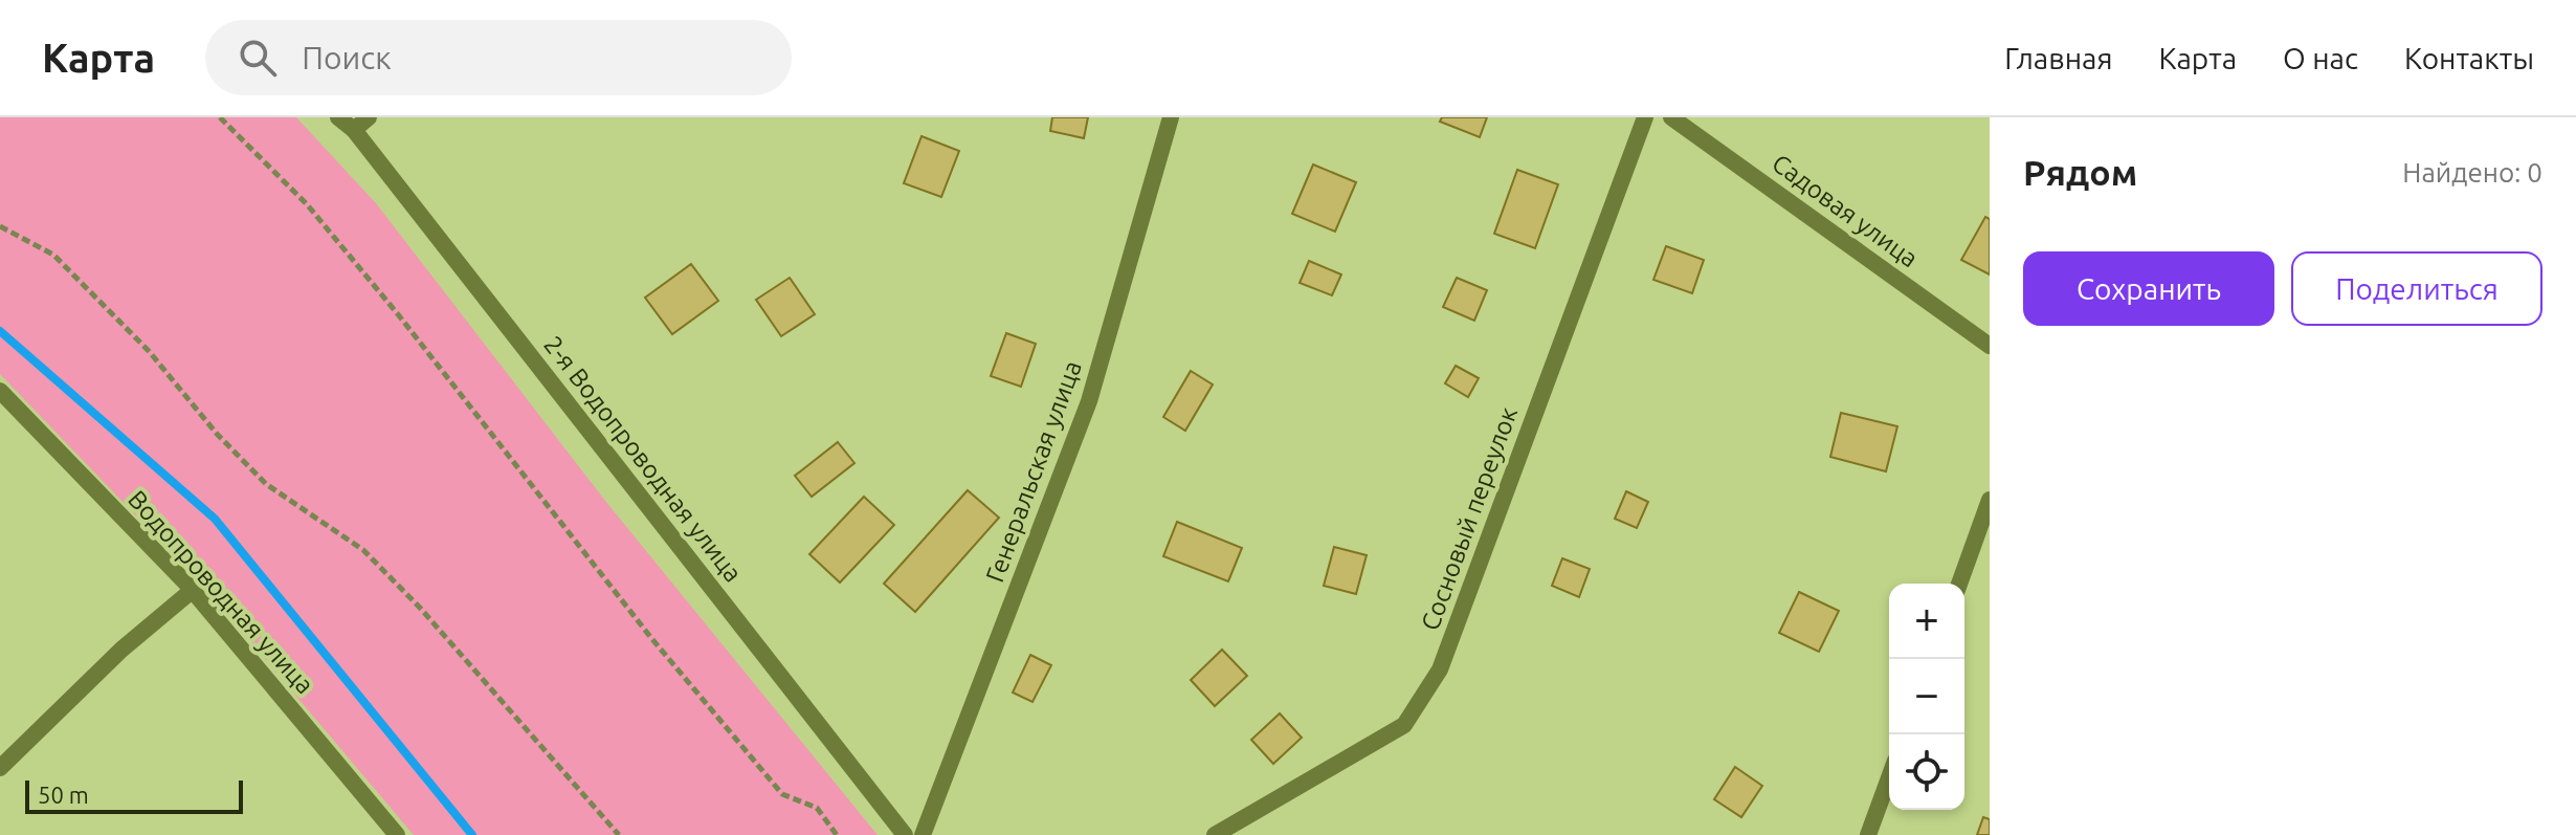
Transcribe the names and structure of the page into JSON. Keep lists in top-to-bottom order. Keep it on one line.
{"streets":{"street":["Садовая улица","2-я Водопроводная улица","Генеральская улица","Сосновый переулок","Водопроводная улица"]},"scale_bar":"50 m","page":{"header":"Карта","search":"Поиск","nav":["Главная","Карта","О нас","Контакты"],"heading":["Рядом","Найдено: 0"],"buttons":["Сохранить","Поделиться"],"map_buttons":["+","−"],"scale":"50 m"}}
